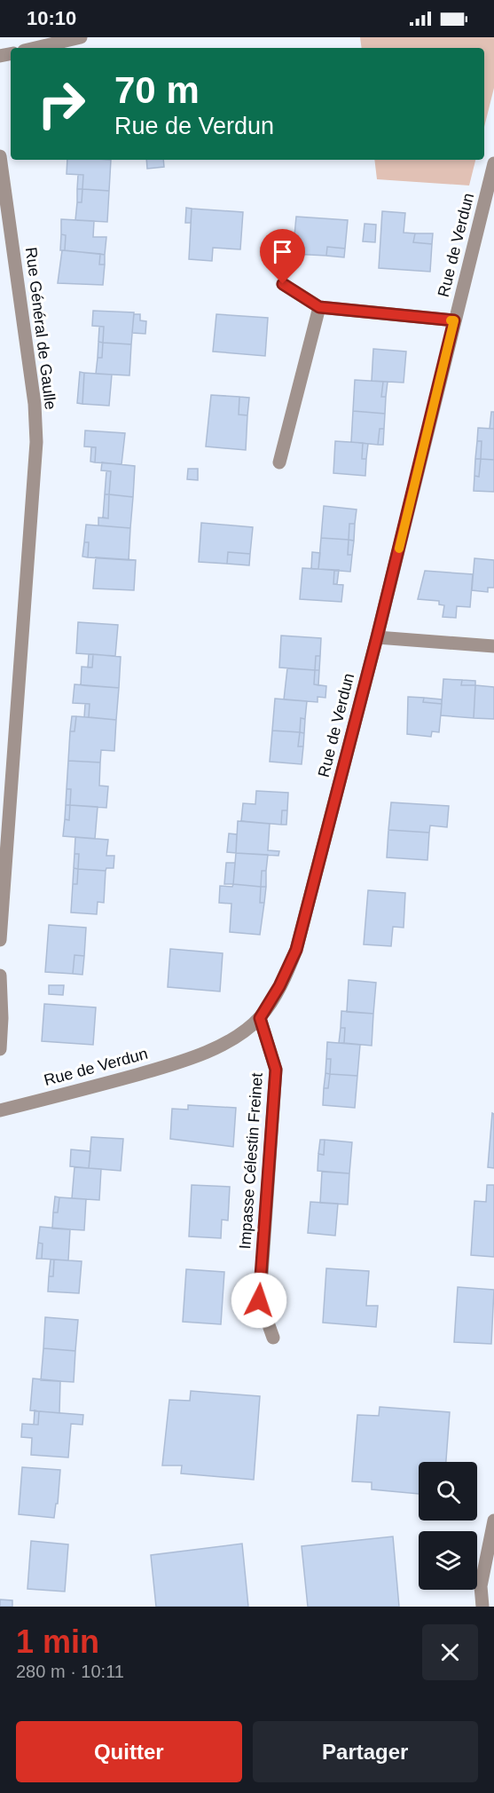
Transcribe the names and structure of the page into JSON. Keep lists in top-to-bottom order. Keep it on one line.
{"streets":{"street":["Rue de Verdun","Rue Général de Gaulle","Impasse Célestin Freinet"]},"crossings":[["Rue de Verdun","Impasse Célestin Freinet"]],"page":{"status":"10:10","turn":["70 m","Rue de Verdun"],"heading":["1 min","280 m · 10:11"],"buttons":["Quitter","Partager"]}}
